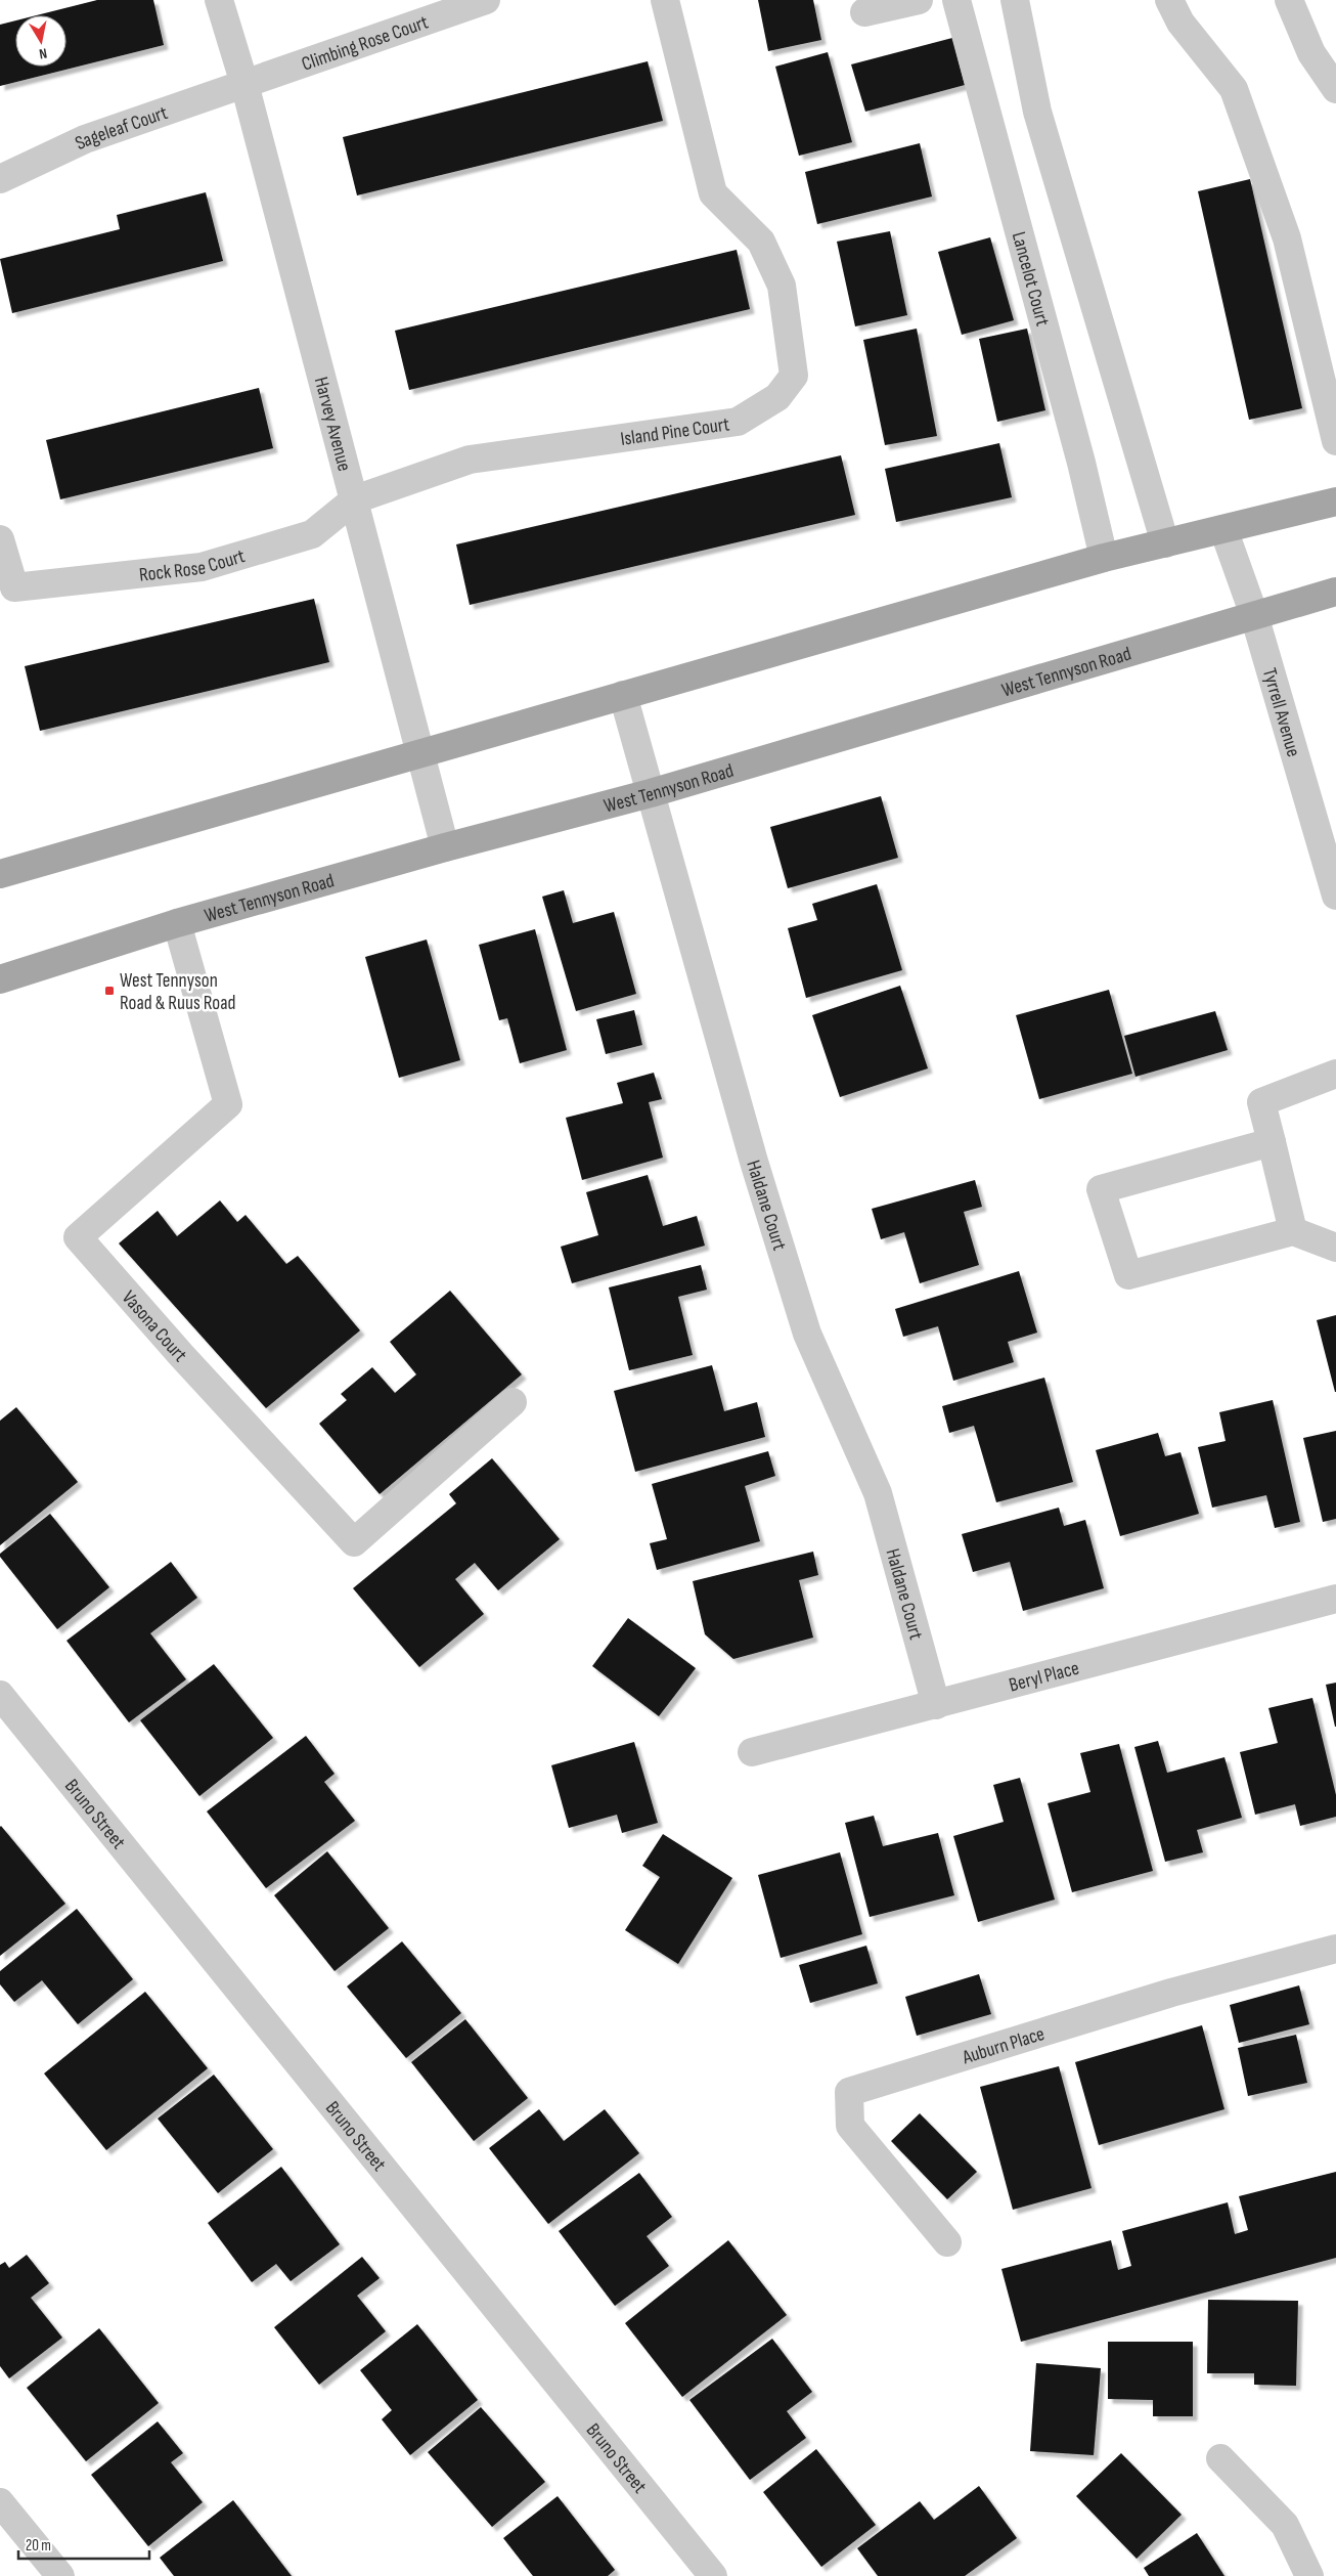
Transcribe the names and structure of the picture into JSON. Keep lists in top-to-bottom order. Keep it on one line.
{"streets":{"main road":["West Tennyson Road"],"street":["Climbing Rose Court","Sageleaf Court","Lancelot Court","Harvey Avenue","Island Pine Court","Rock Rose Court","Tyrrell Avenue","Haldane Court","Vasona Court","Beryl Place","Bruno Street","Auburn Place"]},"crossings":[["Climbing Rose Court","Sageleaf Court"],["Climbing Rose Court","Harvey Avenue"],["Sageleaf Court","Harvey Avenue"],["Harvey Avenue","Island Pine Court"],["Harvey Avenue","Rock Rose Court"],["Harvey Avenue","West Tennyson Road"],["Island Pine Court","Rock Rose Court"],["West Tennyson Road","Tyrrell Avenue"],["West Tennyson Road","Haldane Court"],["West Tennyson Road","Vasona Court"],["Haldane Court","Beryl Place"]],"places":{"transit":["West Tennyson Road & Ruus Road"]},"scale_bar":"20 m","north":"bottom"}
